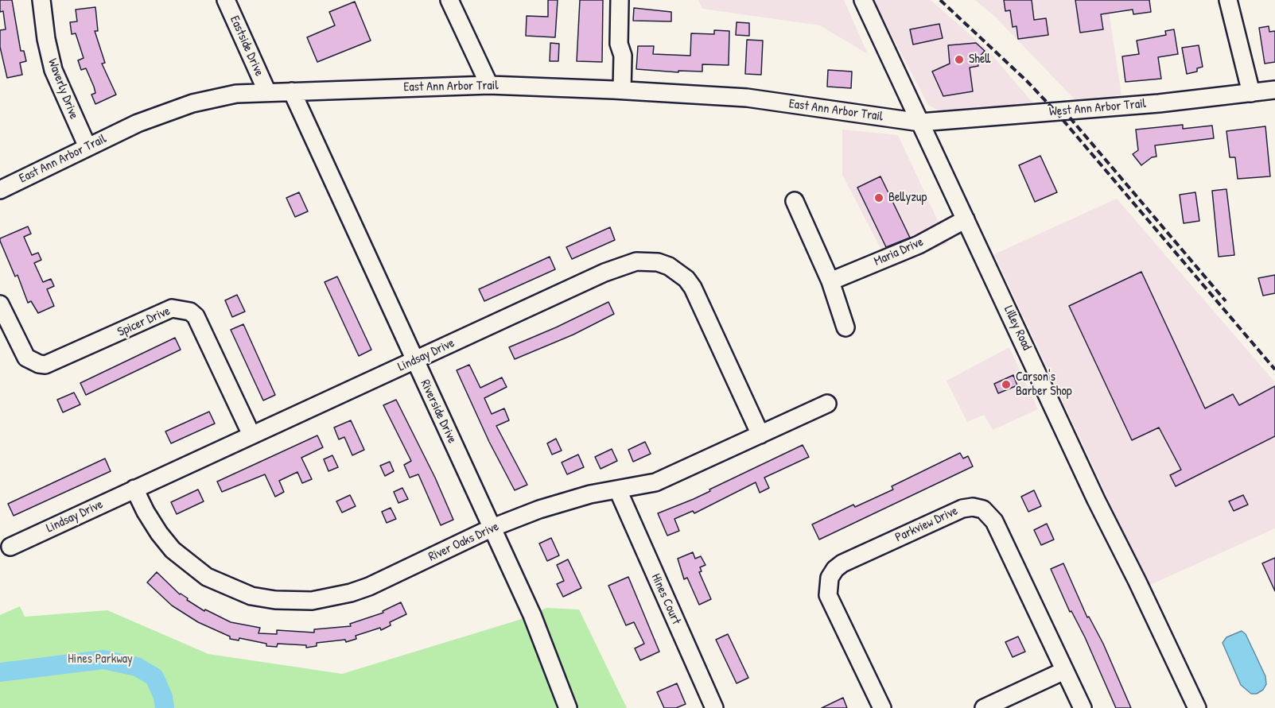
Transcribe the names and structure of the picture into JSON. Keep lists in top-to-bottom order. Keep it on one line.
{"streets":{"street":["Eastside Drive","East Ann Arbor Trail","Waverly Drive","West Ann Arbor Trail","Maria Drive","Spicer Drive","Lilley Road","Lindsay Drive","Riverside Drive","Parkview Drive","River Oaks Drive","Hines Court"]},"crossings":[["Eastside Drive","East Ann Arbor Trail"],["East Ann Arbor Trail","Waverly Drive"],["East Ann Arbor Trail","West Ann Arbor Trail"],["East Ann Arbor Trail","Lilley Road"],["East Ann Arbor Trail","Riverside Drive"],["West Ann Arbor Trail","Lilley Road"],["Maria Drive","Lilley Road"],["Spicer Drive","Lindsay Drive"],["Lindsay Drive","Riverside Drive"],["Lindsay Drive","River Oaks Drive"],["Riverside Drive","River Oaks Drive"],["River Oaks Drive","Hines Court"]],"parks":["Hines Parkway"],"places":["Shell","Bellyzup","Carson's Barber Shop"]}
